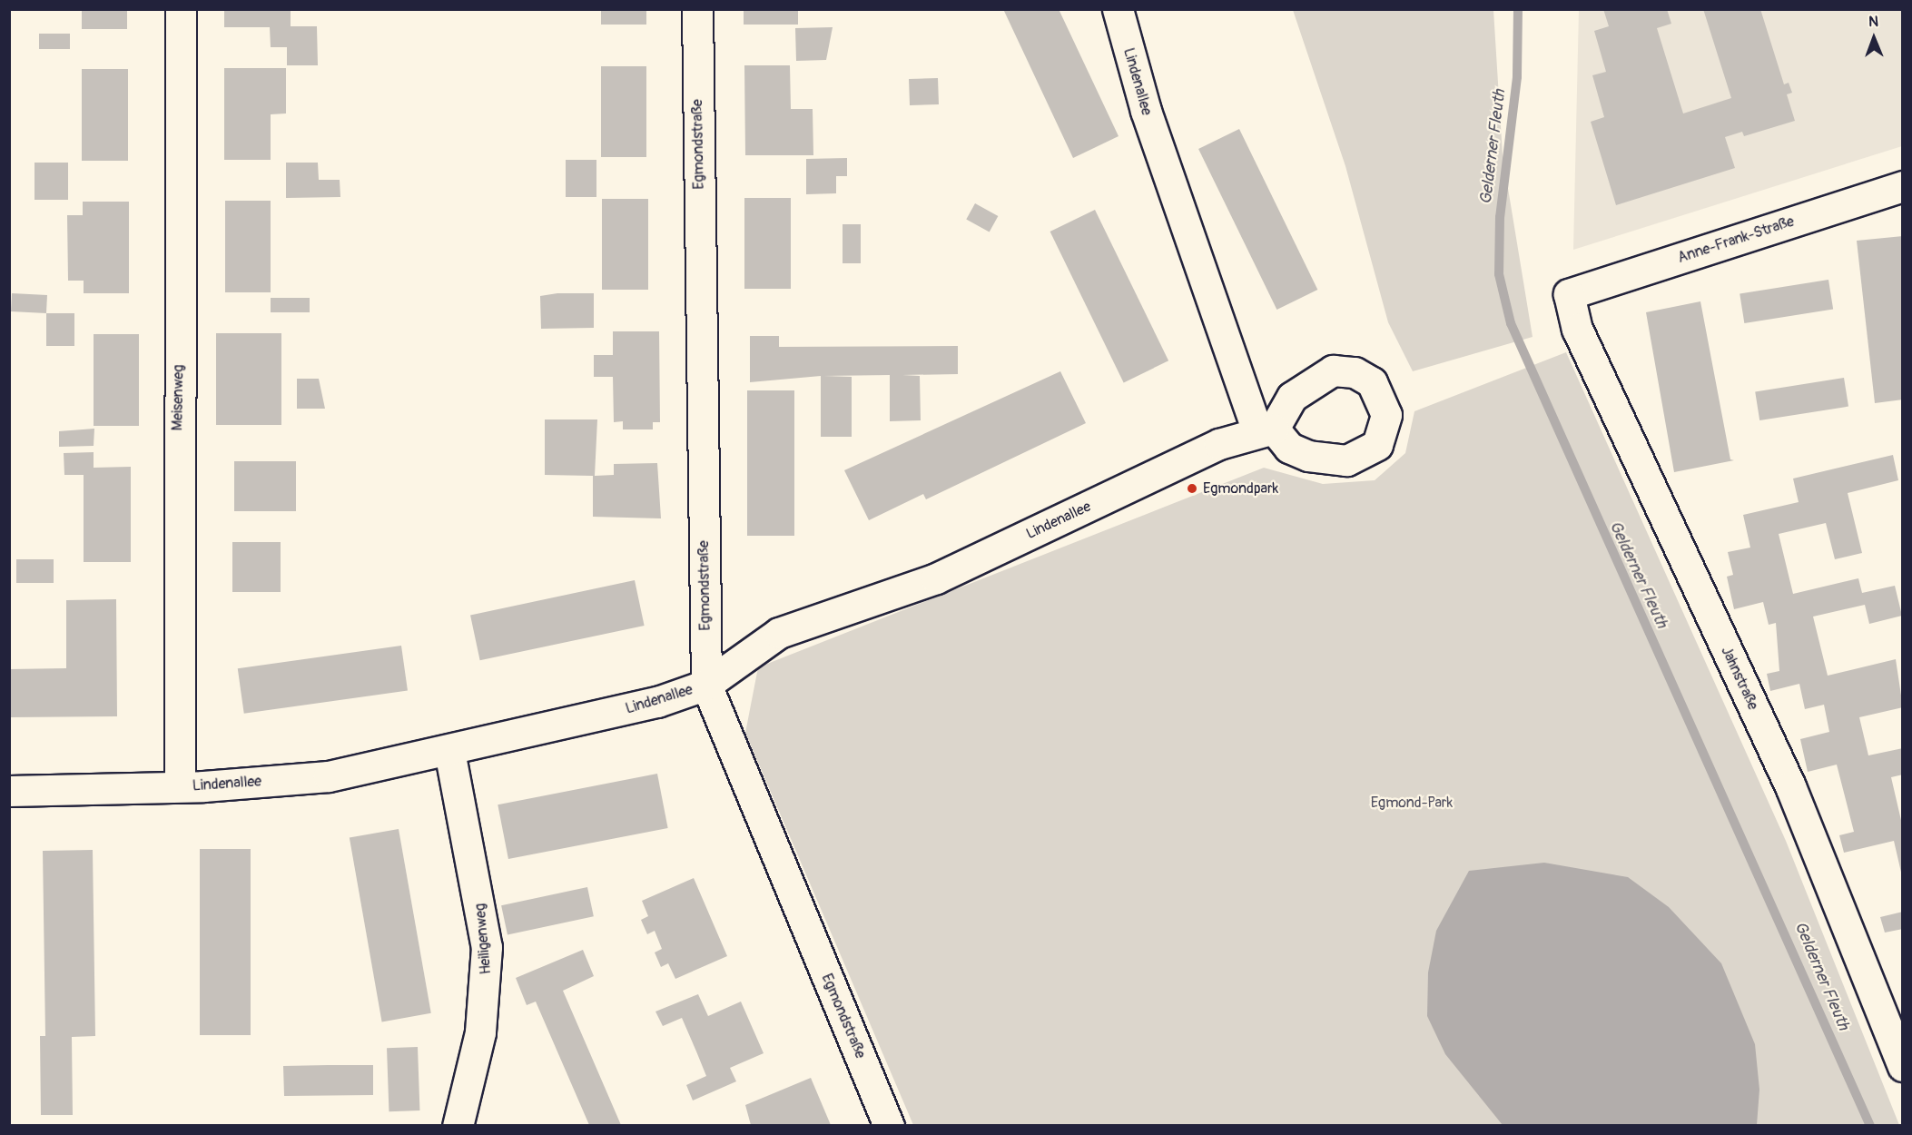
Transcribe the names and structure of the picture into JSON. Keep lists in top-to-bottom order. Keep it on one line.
{"streets":{"street":["Lindenallee","Egmondstraße","Anne-Frank-Straße","Meisenweg","Jahnstraße","Heiligenweg"]},"crossings":[["Lindenallee","Egmondstraße"],["Lindenallee","Meisenweg"],["Lindenallee","Heiligenweg"],["Anne-Frank-Straße","Jahnstraße"]],"water":["Gelderner Fleuth"],"parks":["Egmond-Park"],"places":["Egmondpark"],"north":"top"}
